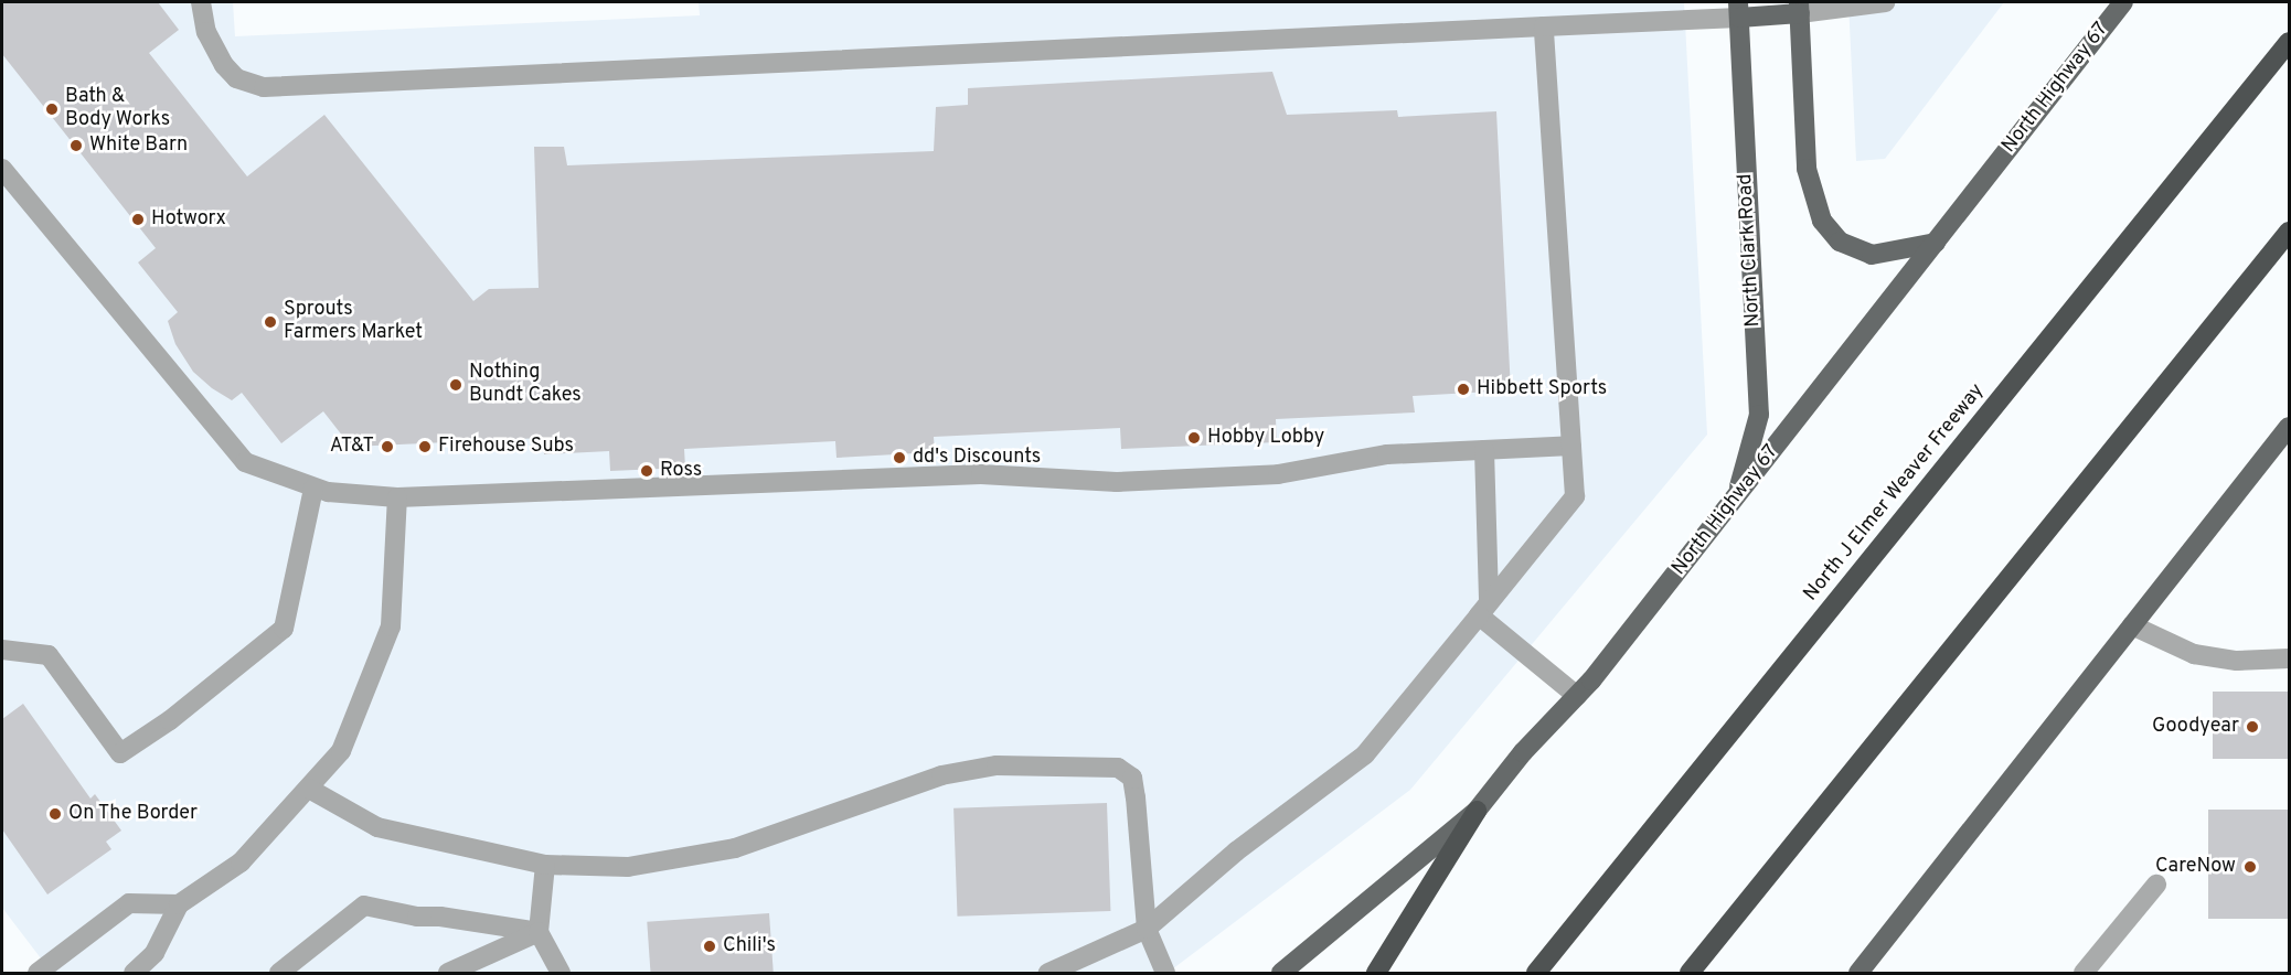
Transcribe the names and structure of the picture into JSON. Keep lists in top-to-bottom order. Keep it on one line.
{"streets":{"highway":["North J Elmer Weaver Freeway"],"main road":["North Highway 67","North Clark Road"]},"crossings":[["North Highway 67","North Clark Road"]],"places":["Bath & Body Works","White Barn","Hotworx","Sprouts Farmers Market","Nothing Bundt Cakes","Hibbett Sports","Hobby Lobby","AT&T","Firehouse Subs","dd's Discounts","Ross","Goodyear","On The Border","CareNow","Chili's"]}
